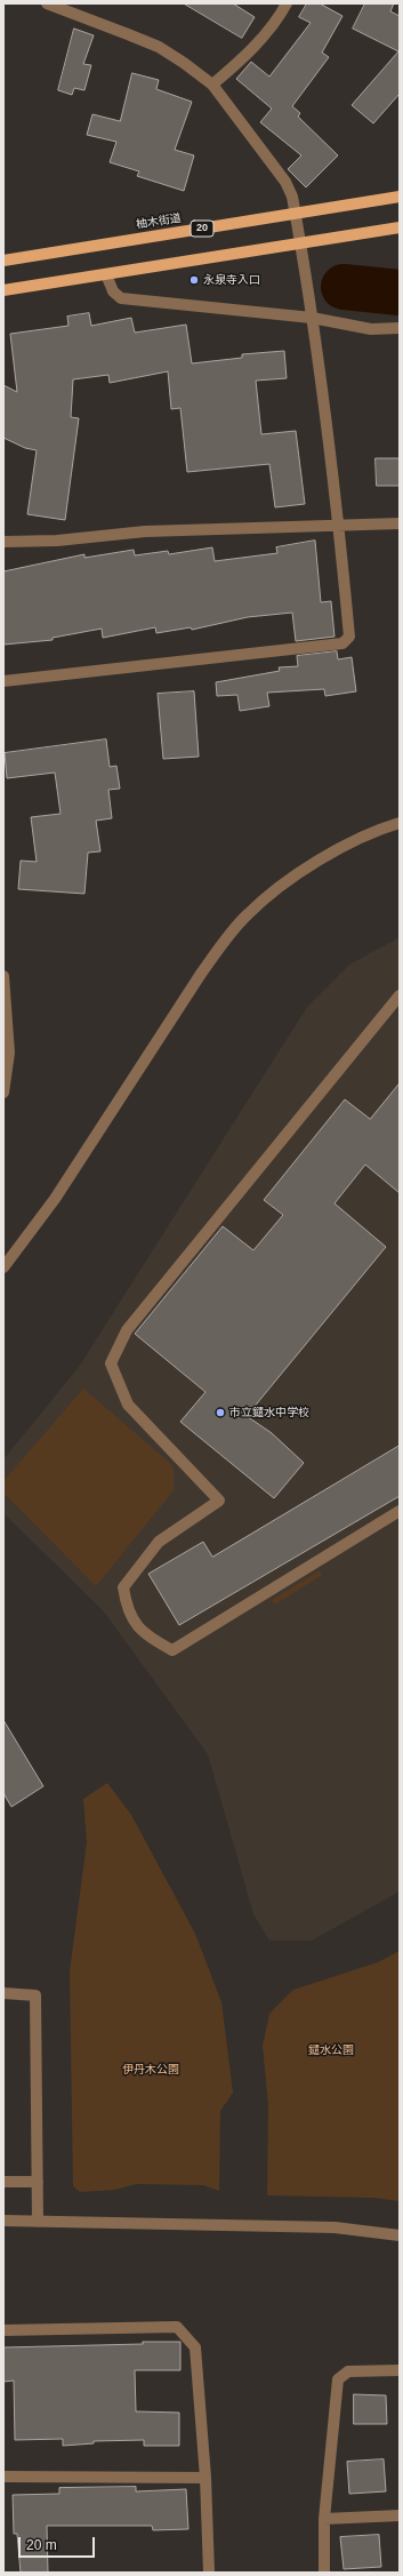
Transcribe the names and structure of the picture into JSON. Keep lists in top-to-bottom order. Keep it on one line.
{"streets":{"main road":["柚木街道","20"]},"parks":["鑓水公園","伊丹木公園"],"places":["永泉寺入口","市立鑓水中学校"],"scale_bar":"20 m"}
